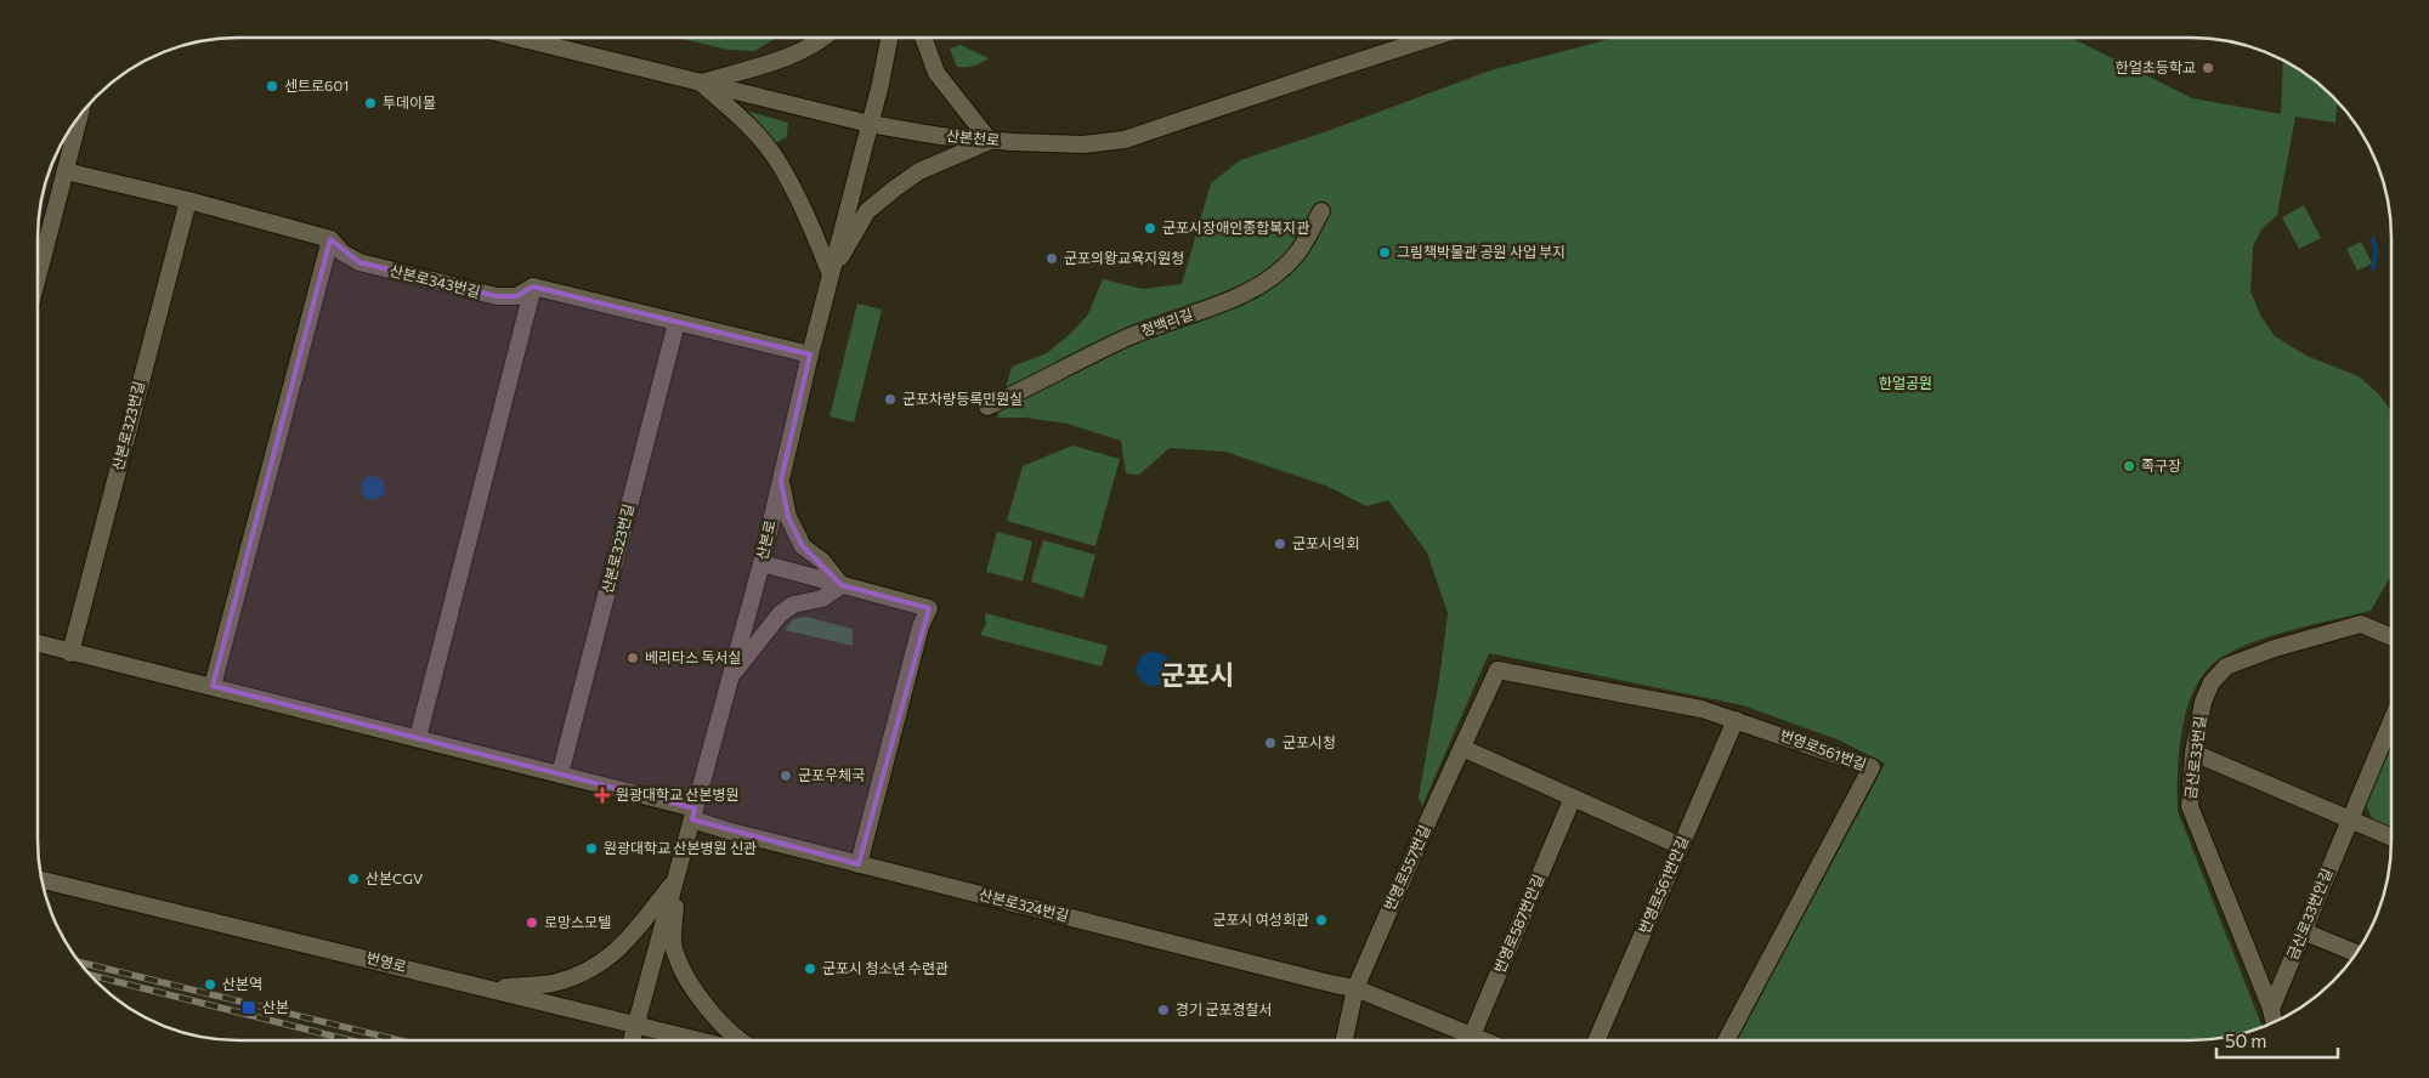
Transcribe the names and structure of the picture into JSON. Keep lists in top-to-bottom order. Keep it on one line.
{"streets":{"street":["산본천로","산본로343번길","청백리길","산본로323번길","산본로","번영로561번길","금산로33번길","번영로557번길","번영로561번안길","산본로324번길","금산로33번안길","번영로587번안길","번영로"]},"crossings":[["산본천로","산본로"],["산본로343번길","산본로323번길"],["산본로","산본로324번길"],["산본로","번영로"],["번영로561번길","번영로557번길"],["번영로561번길","번영로561번안길"],["금산로33번길","금산로33번안길"],["번영로557번길","산본로324번길"]],"districts":["군포시"],"parks":["한얼공원"],"places":{"other":["한얼초등학교","센트로601","투데이몰","군포시장애인종합복지관","그림책박물관 공원 사업 부지","군포의왕교육지원청","군포차량등록민원실","족구장","군포시의회","베리타스 독서실","군포시청","군포우체국","원광대학교 산본병원 신관","산본CGV","군포시 여성회관","로망스모텔","군포시 청소년 수련관","산본역","경기 군포경찰서"],"health":["원광대학교 산본병원"],"transit":["산본"]},"scale_bar":"50 m"}
